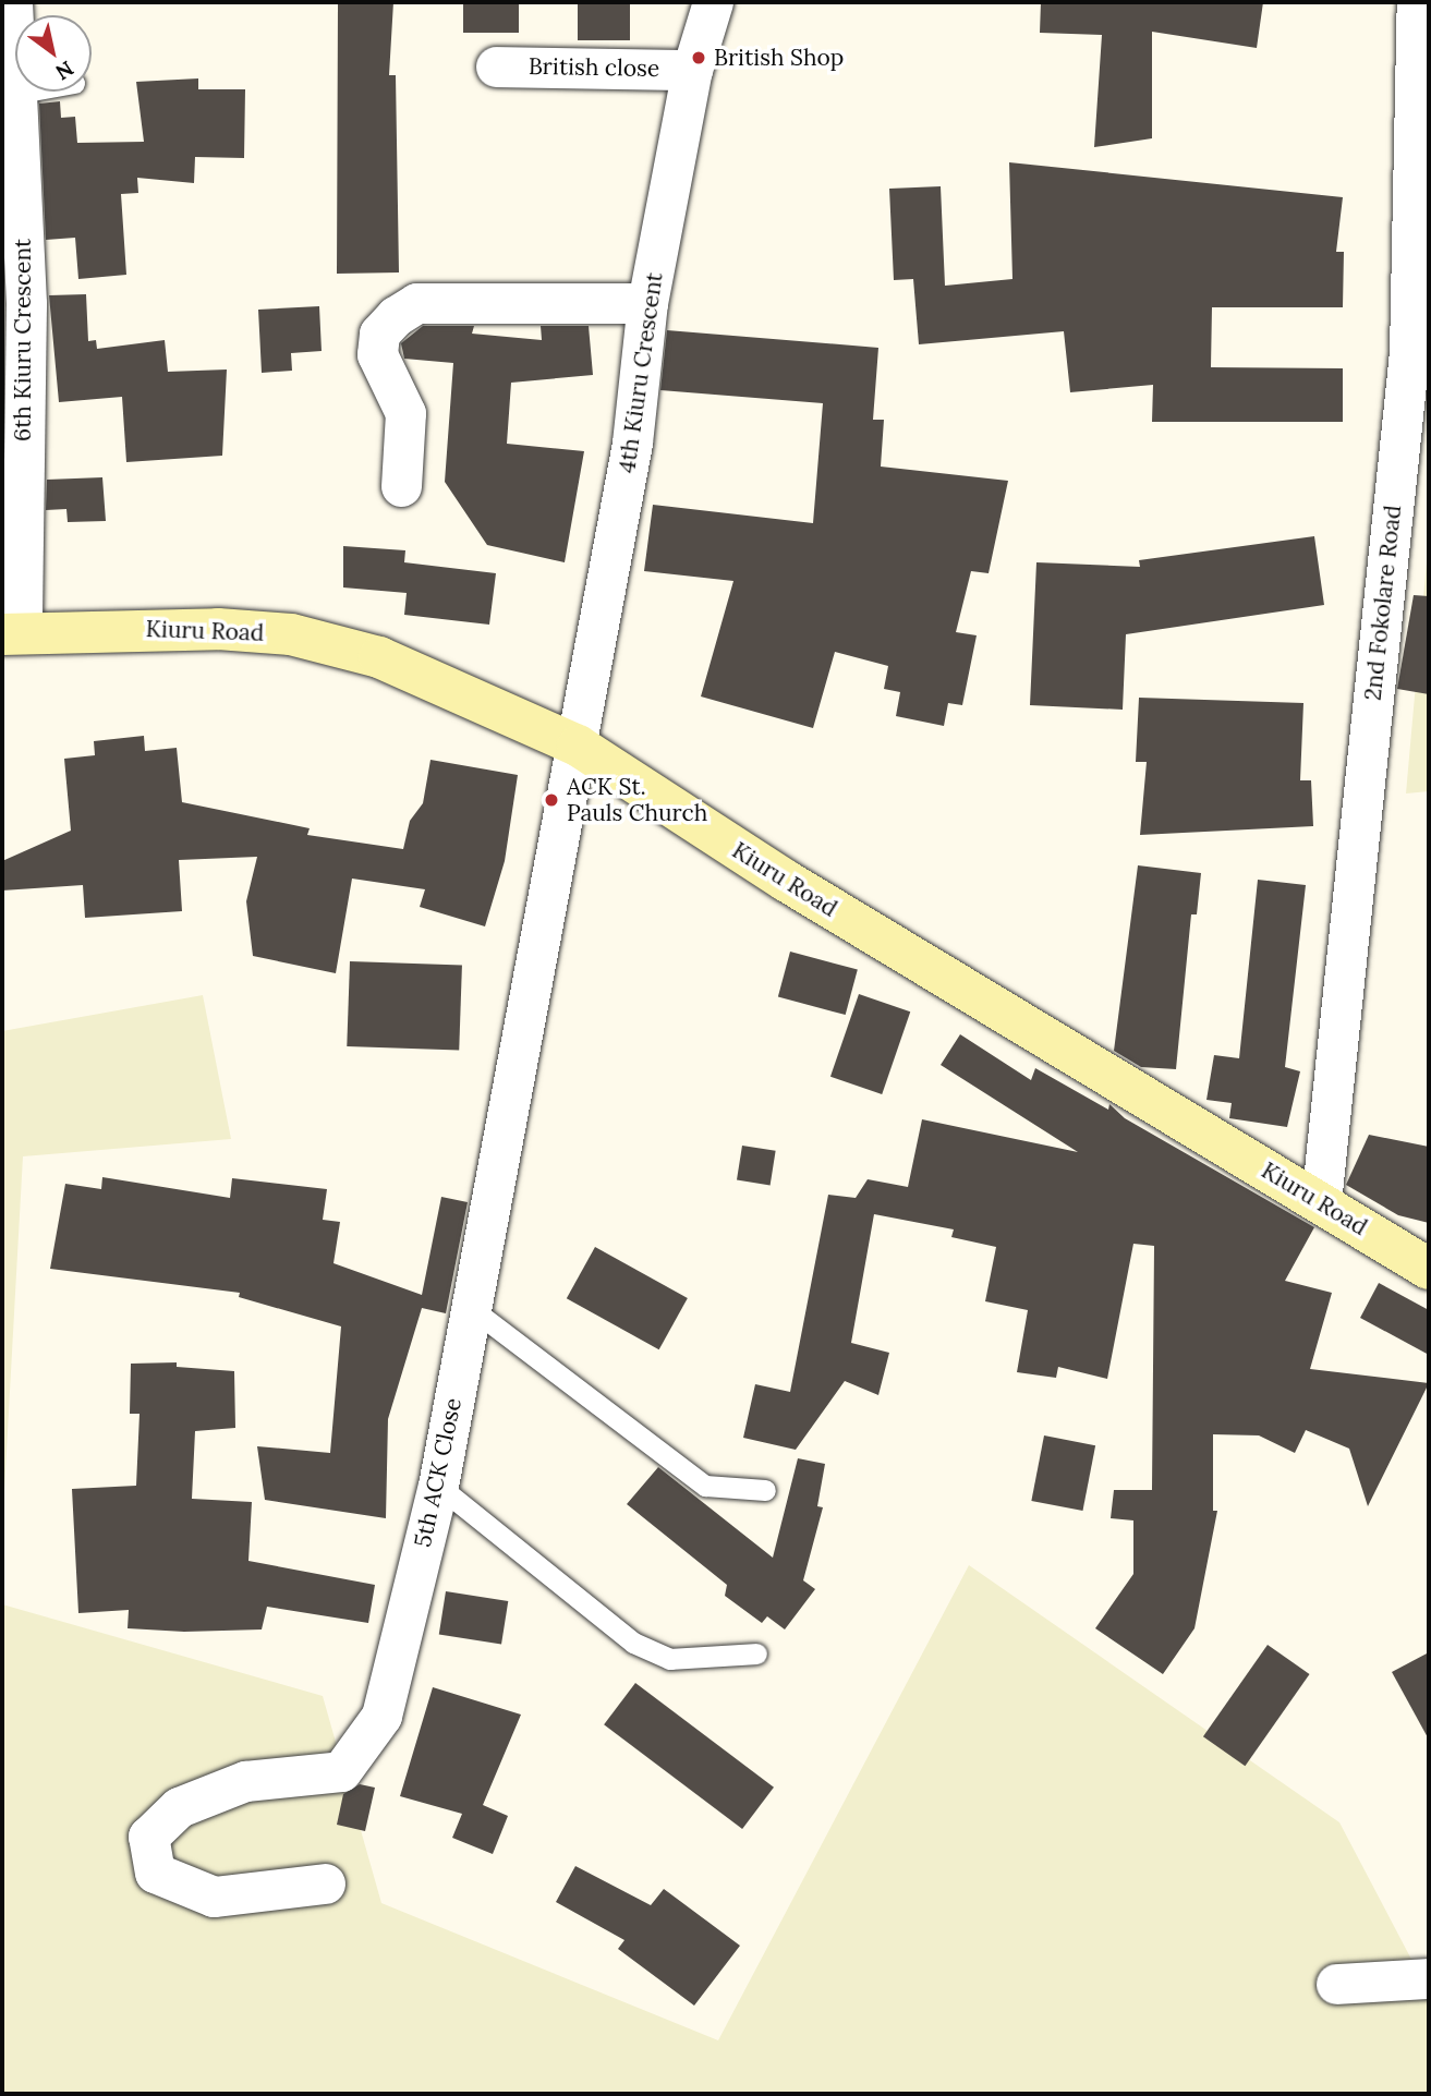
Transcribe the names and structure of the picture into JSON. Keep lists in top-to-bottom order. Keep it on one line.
{"streets":{"street":["British close","6th Kiuru Crescent","4th Kiuru Crescent","2nd Fokolare Road","Kiuru Road","5th ACK Close"]},"crossings":[["British close","4th Kiuru Crescent"],["6th Kiuru Crescent","Kiuru Road"],["4th Kiuru Crescent","Kiuru Road"],["4th Kiuru Crescent","5th ACK Close"],["2nd Fokolare Road","Kiuru Road"],["Kiuru Road","5th ACK Close"]],"places":["British Shop","ACK St. Pauls Church"],"north":"bottom right"}
